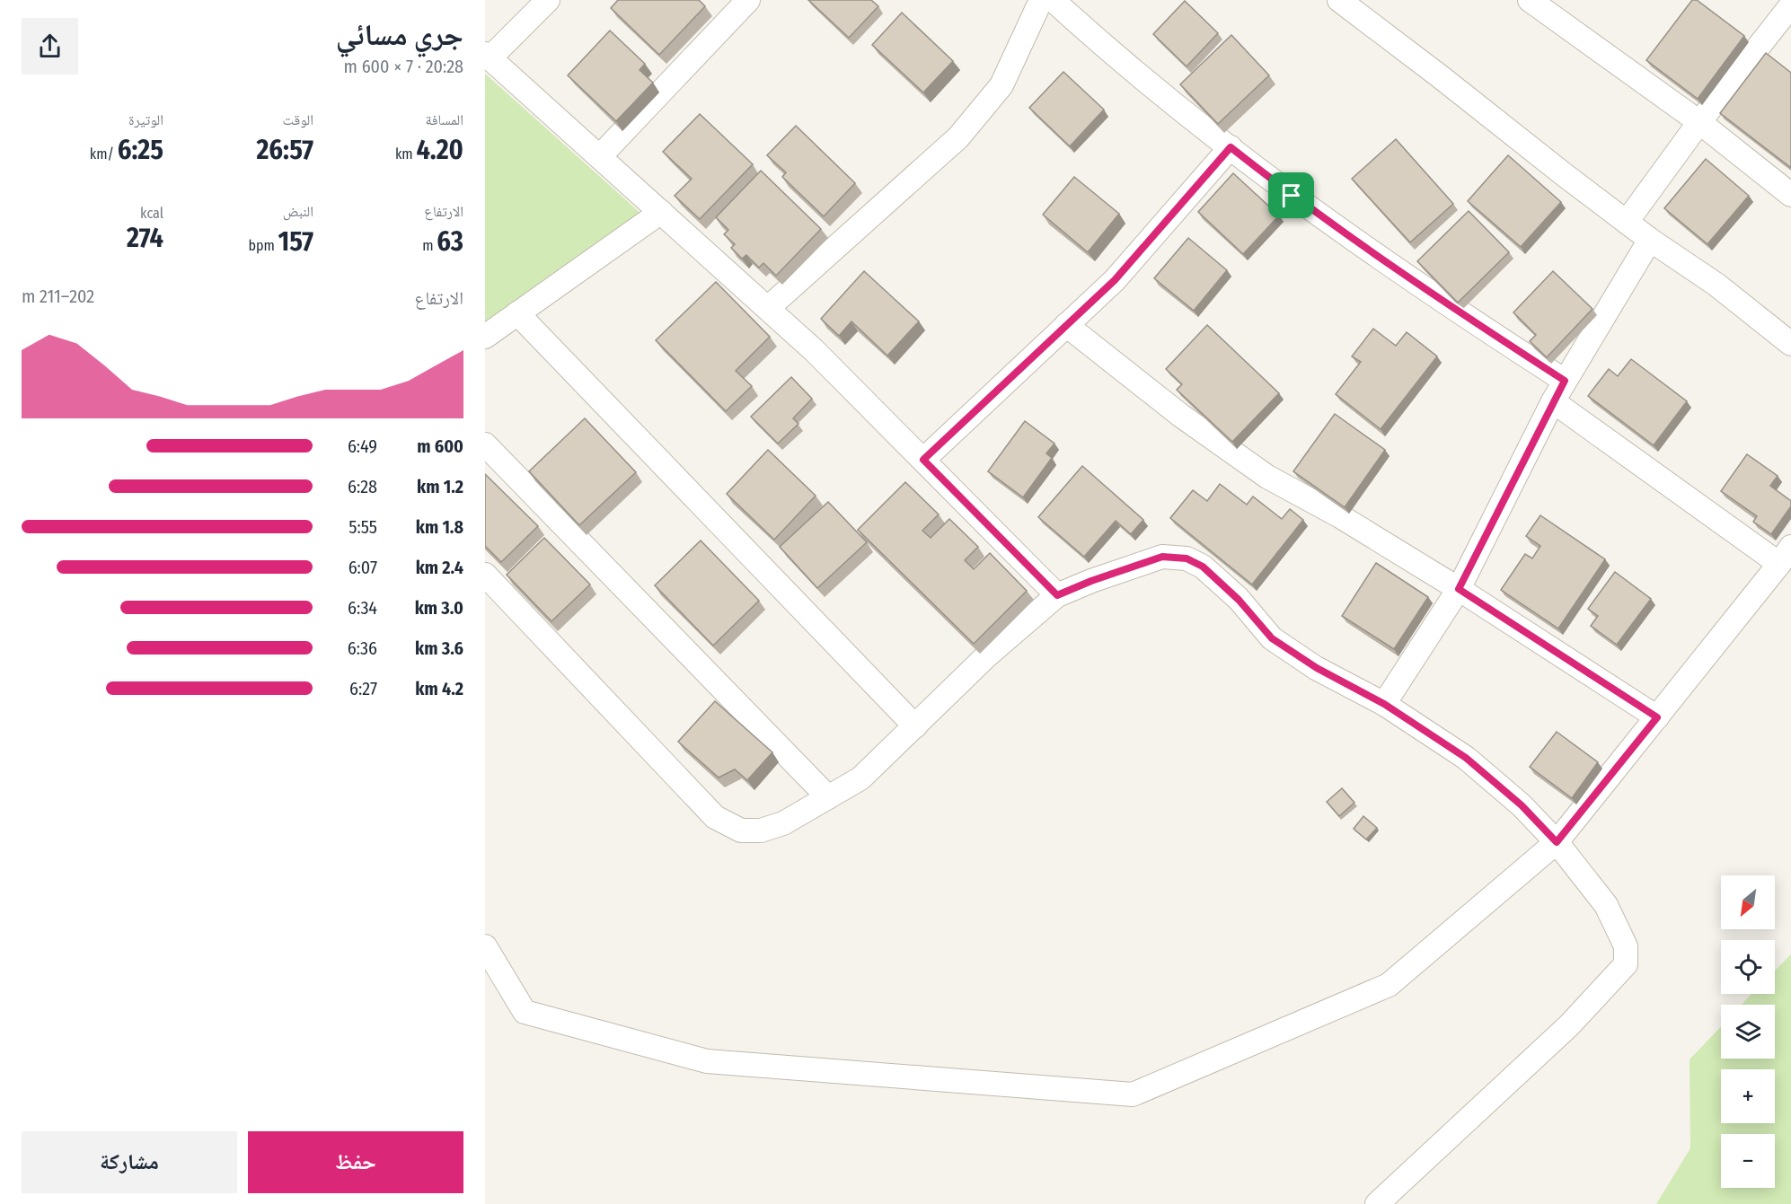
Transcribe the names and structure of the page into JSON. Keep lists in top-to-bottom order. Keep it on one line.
{"north":"bottom left","page":{"heading":["جري مسائي","20:28 · 7 × 600 m"],"stats":[["المسافة","4.20 km"],["الوقت","26:57"],["الوتيرة","6:25 /km"],["الارتفاع","63 m"],["النبض","157 bpm"],["kcal","274"]],"chart":["الارتفاع","202–211 m"],"list":[{"name":"600 m","note":"6:49"},{"name":"1.2 km","note":"6:28"},{"name":"1.8 km","note":"5:55"},{"name":"2.4 km","note":"6:07"},{"name":"3.0 km","note":"6:34"},{"name":"3.6 km","note":"6:36"},{"name":"4.2 km","note":"6:27"}],"map_buttons":["+","−"],"buttons":["حفظ","مشاركة"]}}
